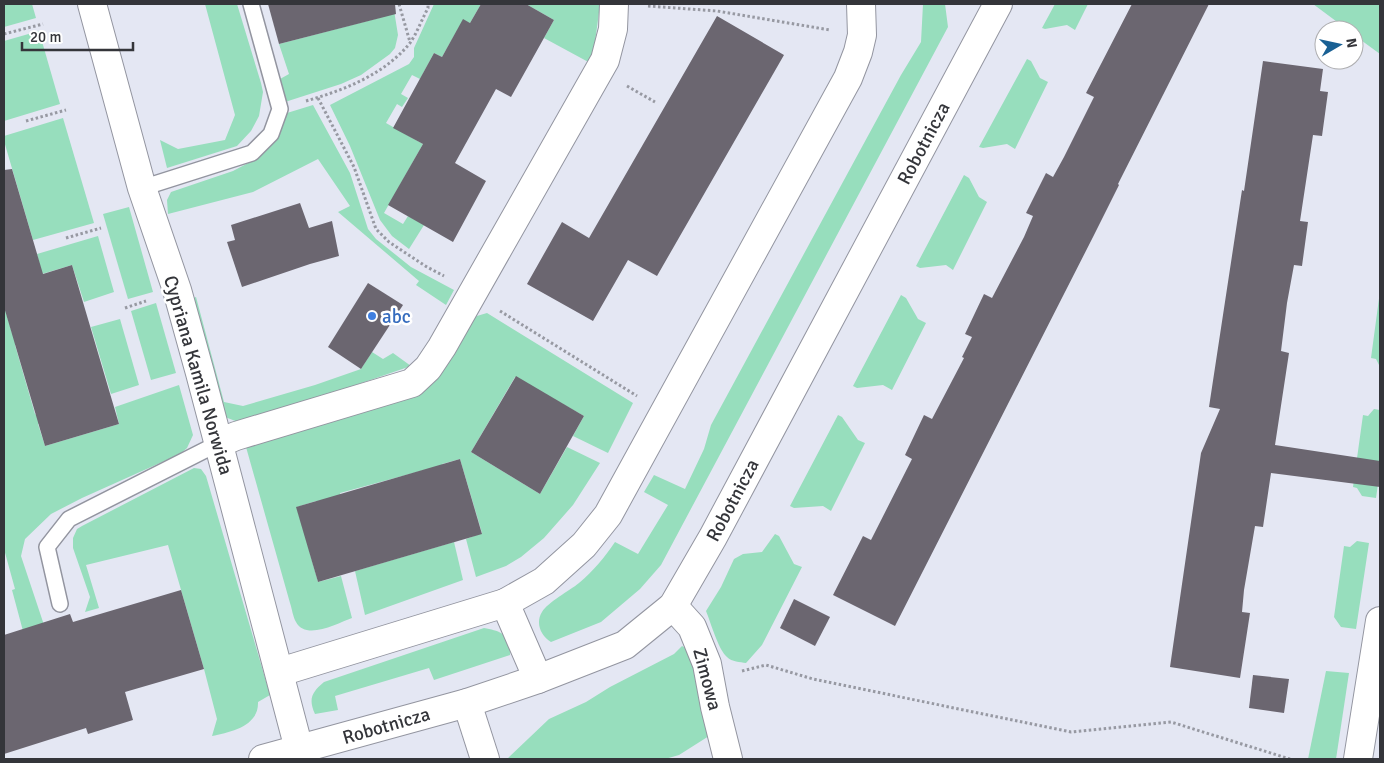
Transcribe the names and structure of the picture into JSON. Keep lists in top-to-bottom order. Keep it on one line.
{"streets":{"street":["Robotnicza","Cypriana Kamila Norwida","Zimowa"]},"crossings":[["Robotnicza","Cypriana Kamila Norwida"],["Robotnicza","Zimowa"]],"places":["abc"],"scale_bar":"20 m","north":"right"}
